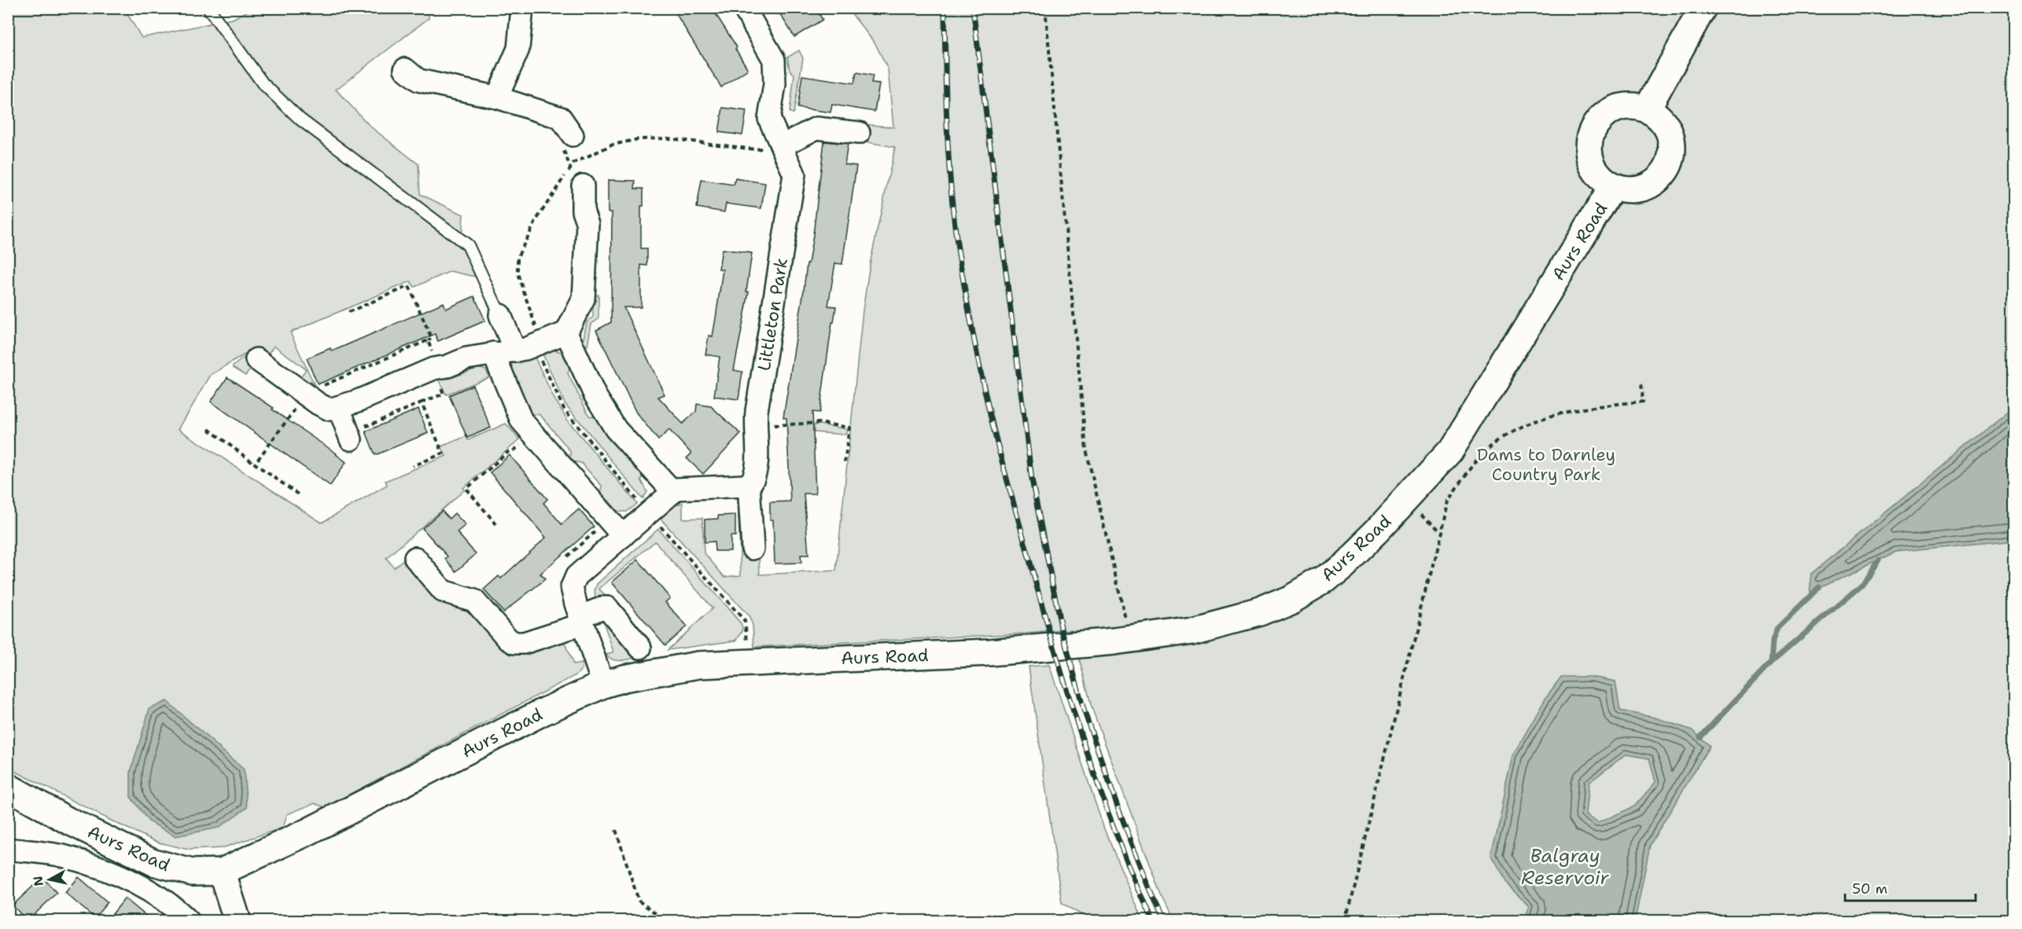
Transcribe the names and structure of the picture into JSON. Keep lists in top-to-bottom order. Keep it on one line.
{"streets":{"street":["Aurs Road","Littleton Park"]},"water":["Balgray Reservoir"],"parks":["Dams to Darnley Country Park"],"scale_bar":"50 m","north":"left"}
